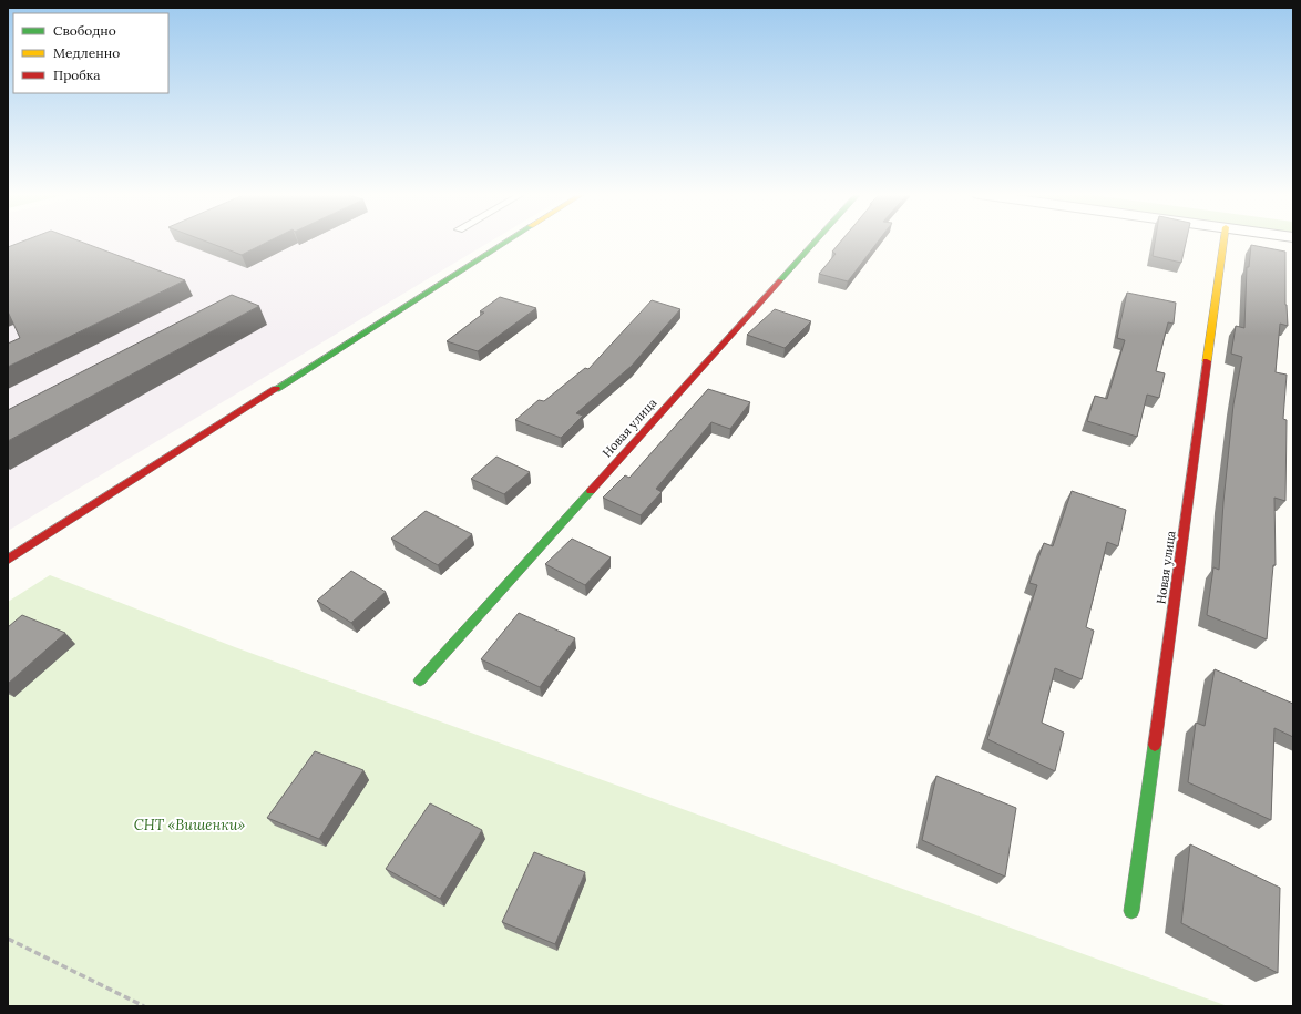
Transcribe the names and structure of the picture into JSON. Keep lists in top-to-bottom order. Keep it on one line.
{"streets":{"street":["Новая улица"]},"parks":["СНТ «Вишенки»"],"legend":["Свободно","Медленно","Пробка"]}
